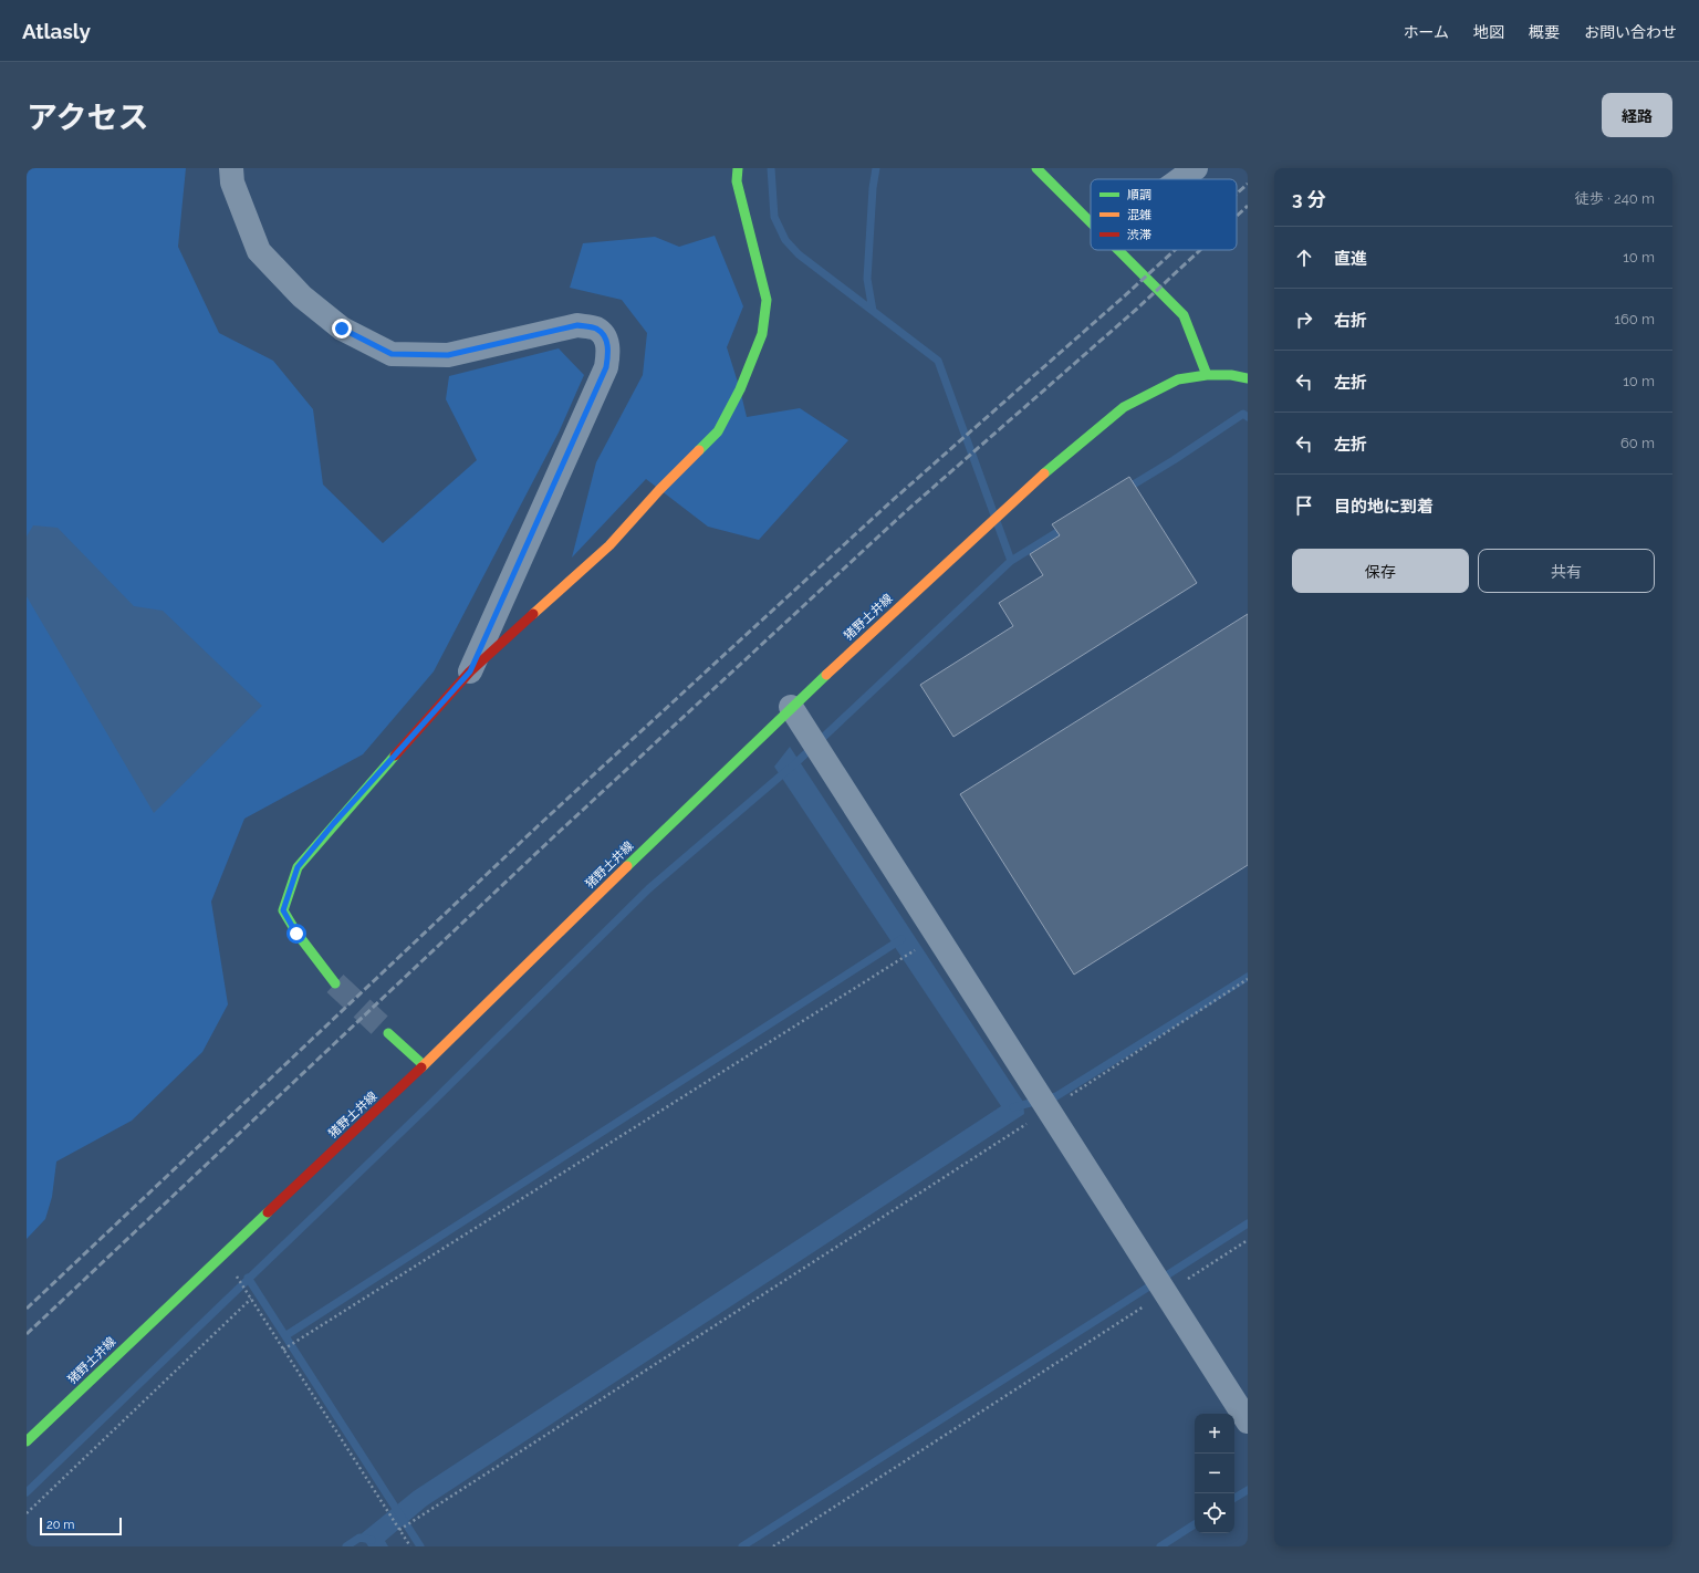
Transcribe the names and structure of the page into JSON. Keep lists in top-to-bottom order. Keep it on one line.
{"streets":{"main road":["猪野土井線"]},"legend":["順調","混雑","渋滞"],"scale_bar":"20 m","page":{"header":"Atlasly","nav":["ホーム","地図","概要","お問い合わせ"],"title":"アクセス","buttons":["経路",["保存","共有"]],"heading":["3 分","徒歩 · 240 m"],"list":[["直進","10 m"],["右折","160 m"],["左折","10 m"],["左折","60 m"],"目的地に到着"],"map_buttons":["+","−"],"scale":"20 m"}}
